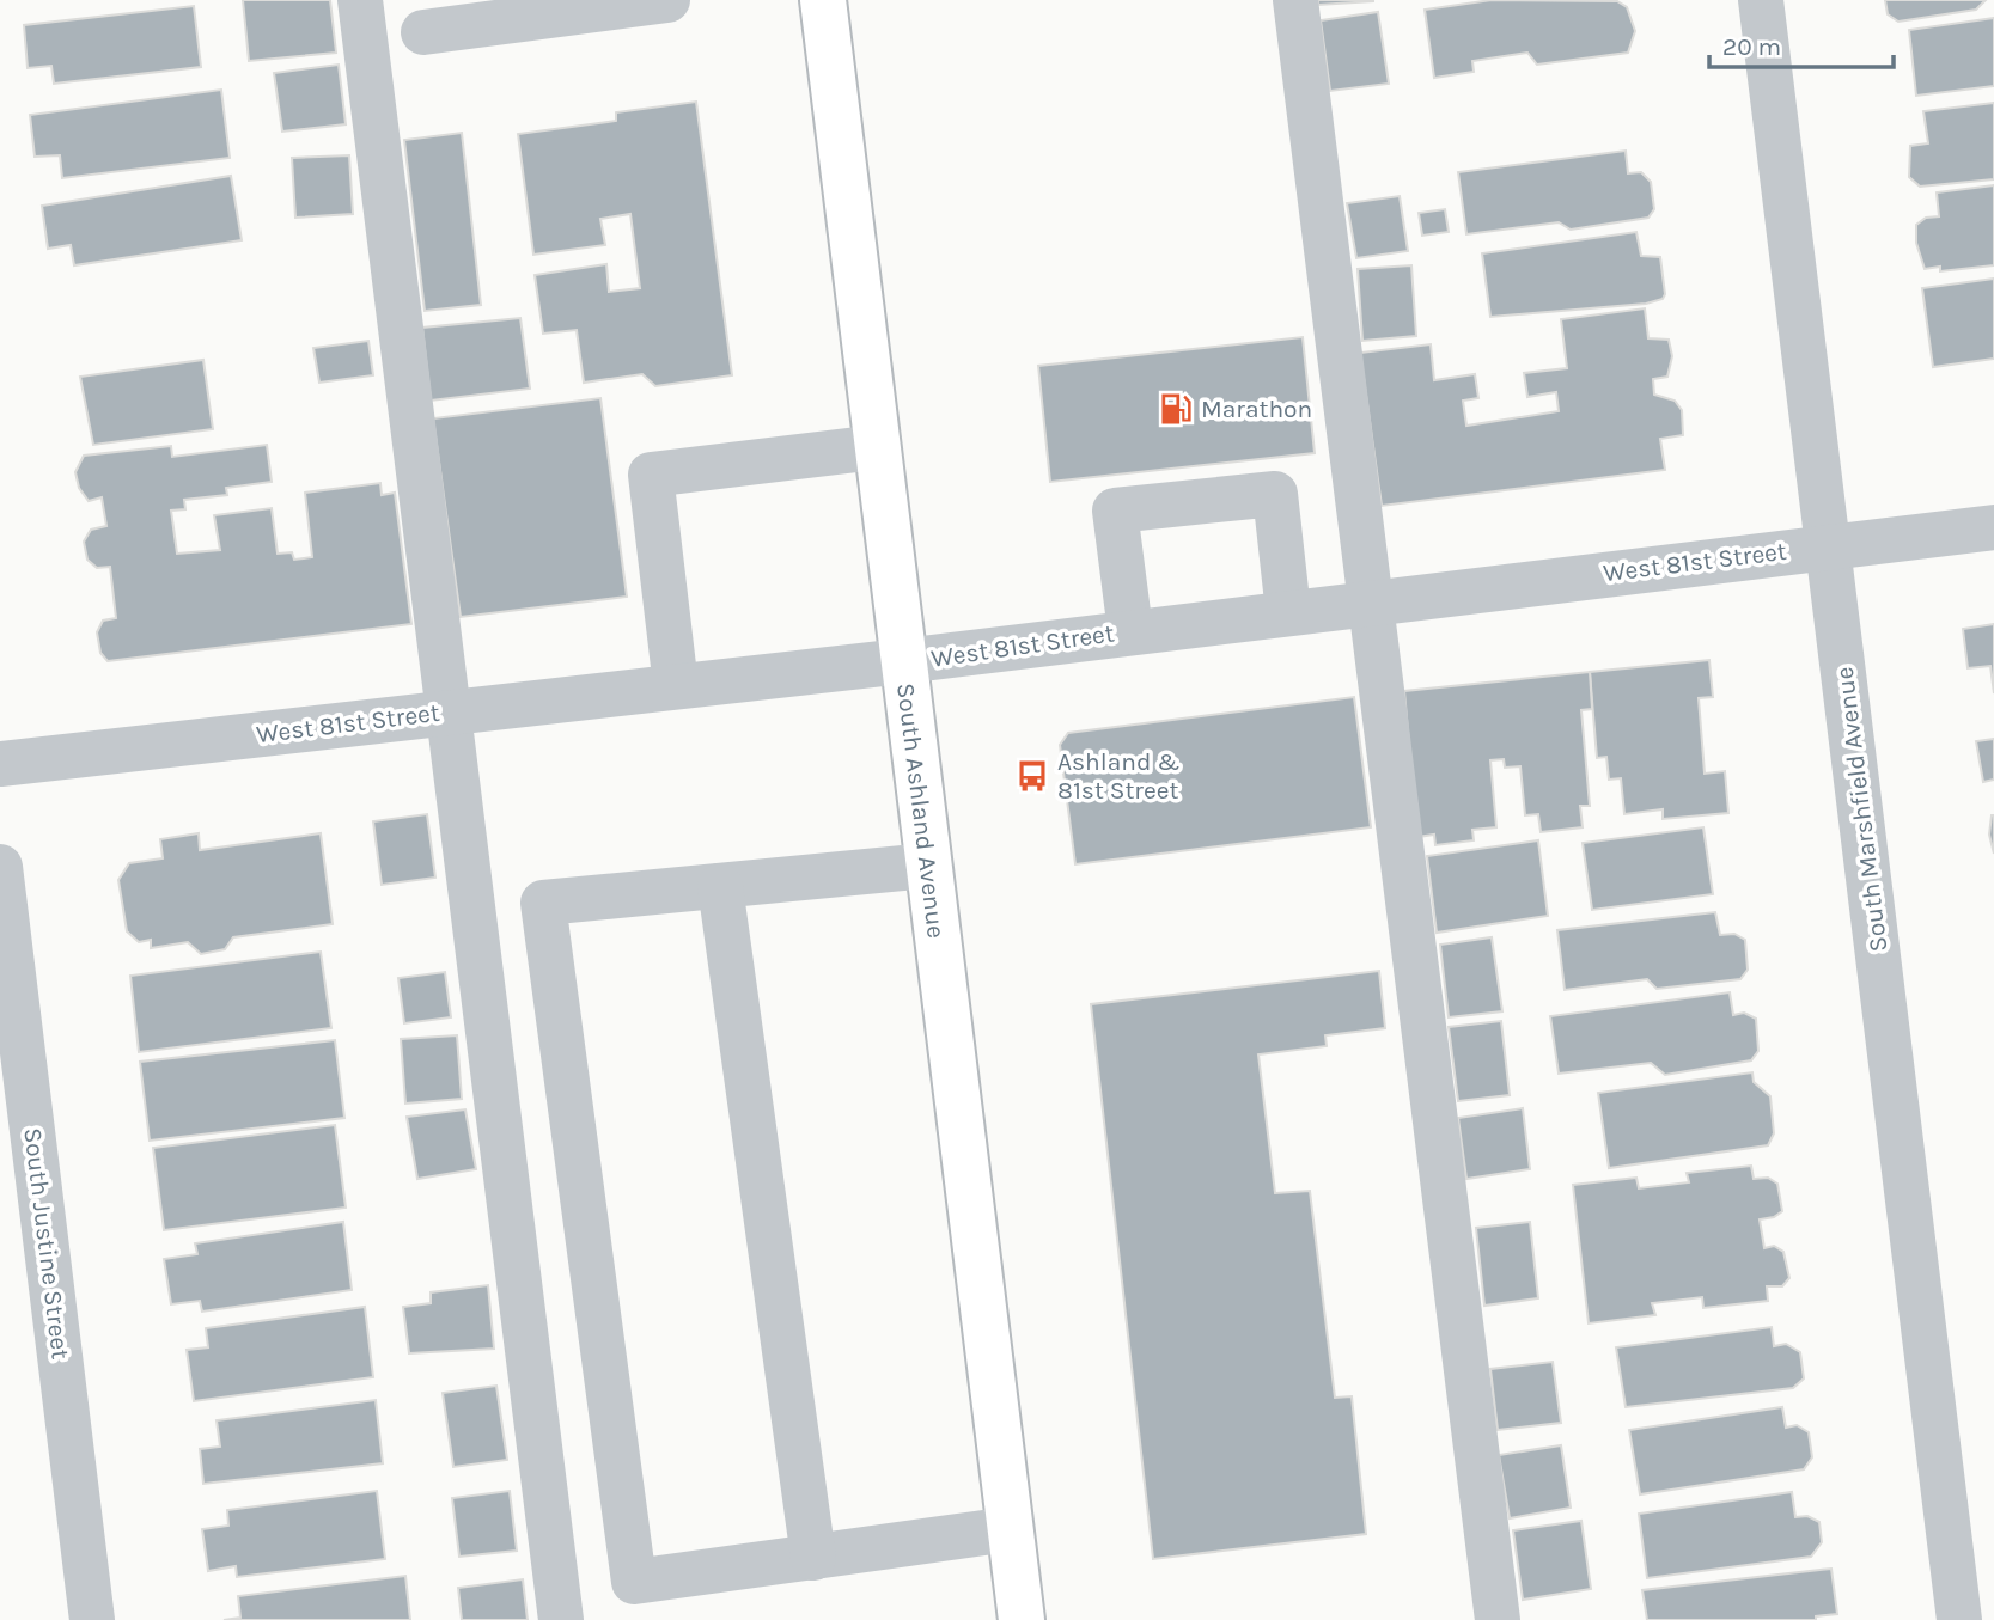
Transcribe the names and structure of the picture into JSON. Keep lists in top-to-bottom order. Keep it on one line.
{"streets":{"main road":["South Ashland Avenue"],"street":["West 81st Street","South Marshfield Avenue","South Justine Street"]},"crossings":[["West 81st Street","South Marshfield Avenue"],["West 81st Street","South Ashland Avenue"]],"places":{"fuel station":["Marathon"],"bus stop":["Ashland & 81st Street"]},"scale_bar":"20 m"}
